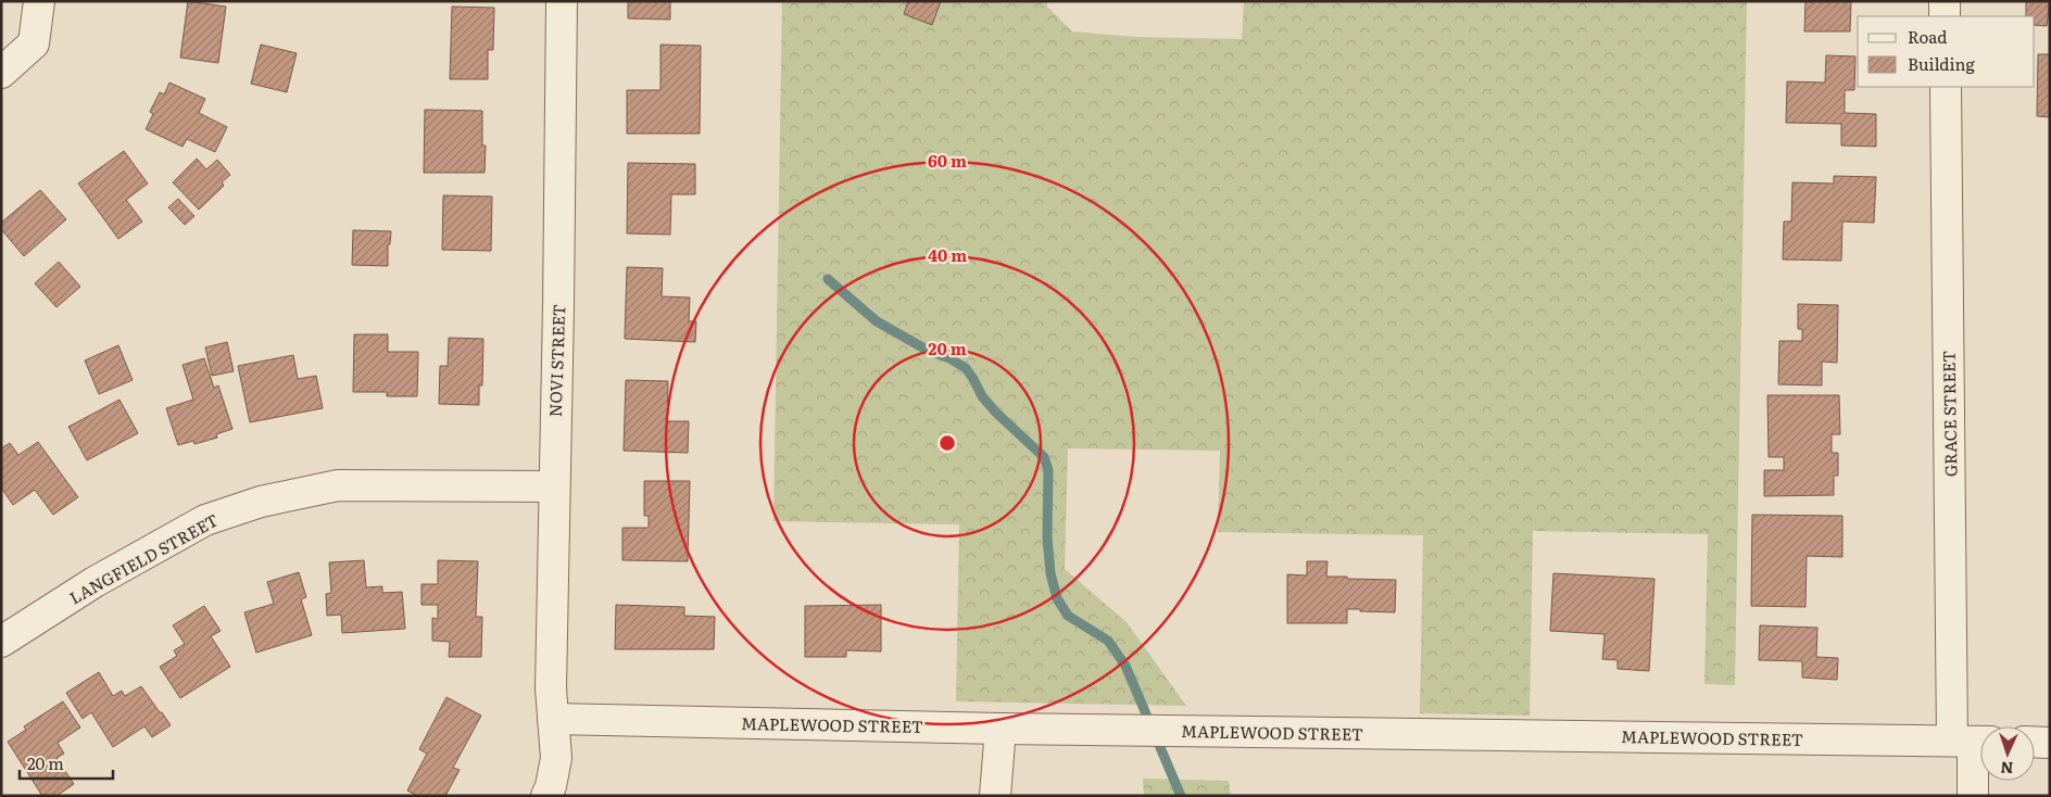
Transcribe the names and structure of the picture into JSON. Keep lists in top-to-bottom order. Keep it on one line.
{"streets":{"street":["NOVI STREET","GRACE STREET","LANGFIELD STREET","MAPLEWOOD STREET"]},"crossings":[["NOVI STREET","LANGFIELD STREET"],["NOVI STREET","MAPLEWOOD STREET"],["GRACE STREET","MAPLEWOOD STREET"]],"legend":["Road","Building"],"scale_bar":"20 m","north":"bottom","rings":["60 m","40 m","20 m"]}
